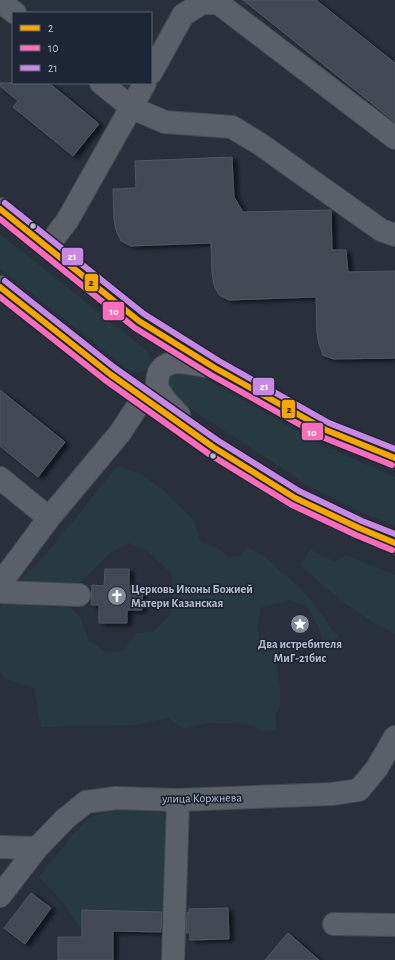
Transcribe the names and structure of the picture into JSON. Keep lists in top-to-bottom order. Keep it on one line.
{"streets":{"street":["улица Коржнева"]},"places":{"church":["Церковь Иконы Божией Матери Казанская"],"place":["Два истребителя МиГ-21бис"]},"lines":["transit line 21","transit line 2","transit line 10"],"legend":["2","10","21"]}
